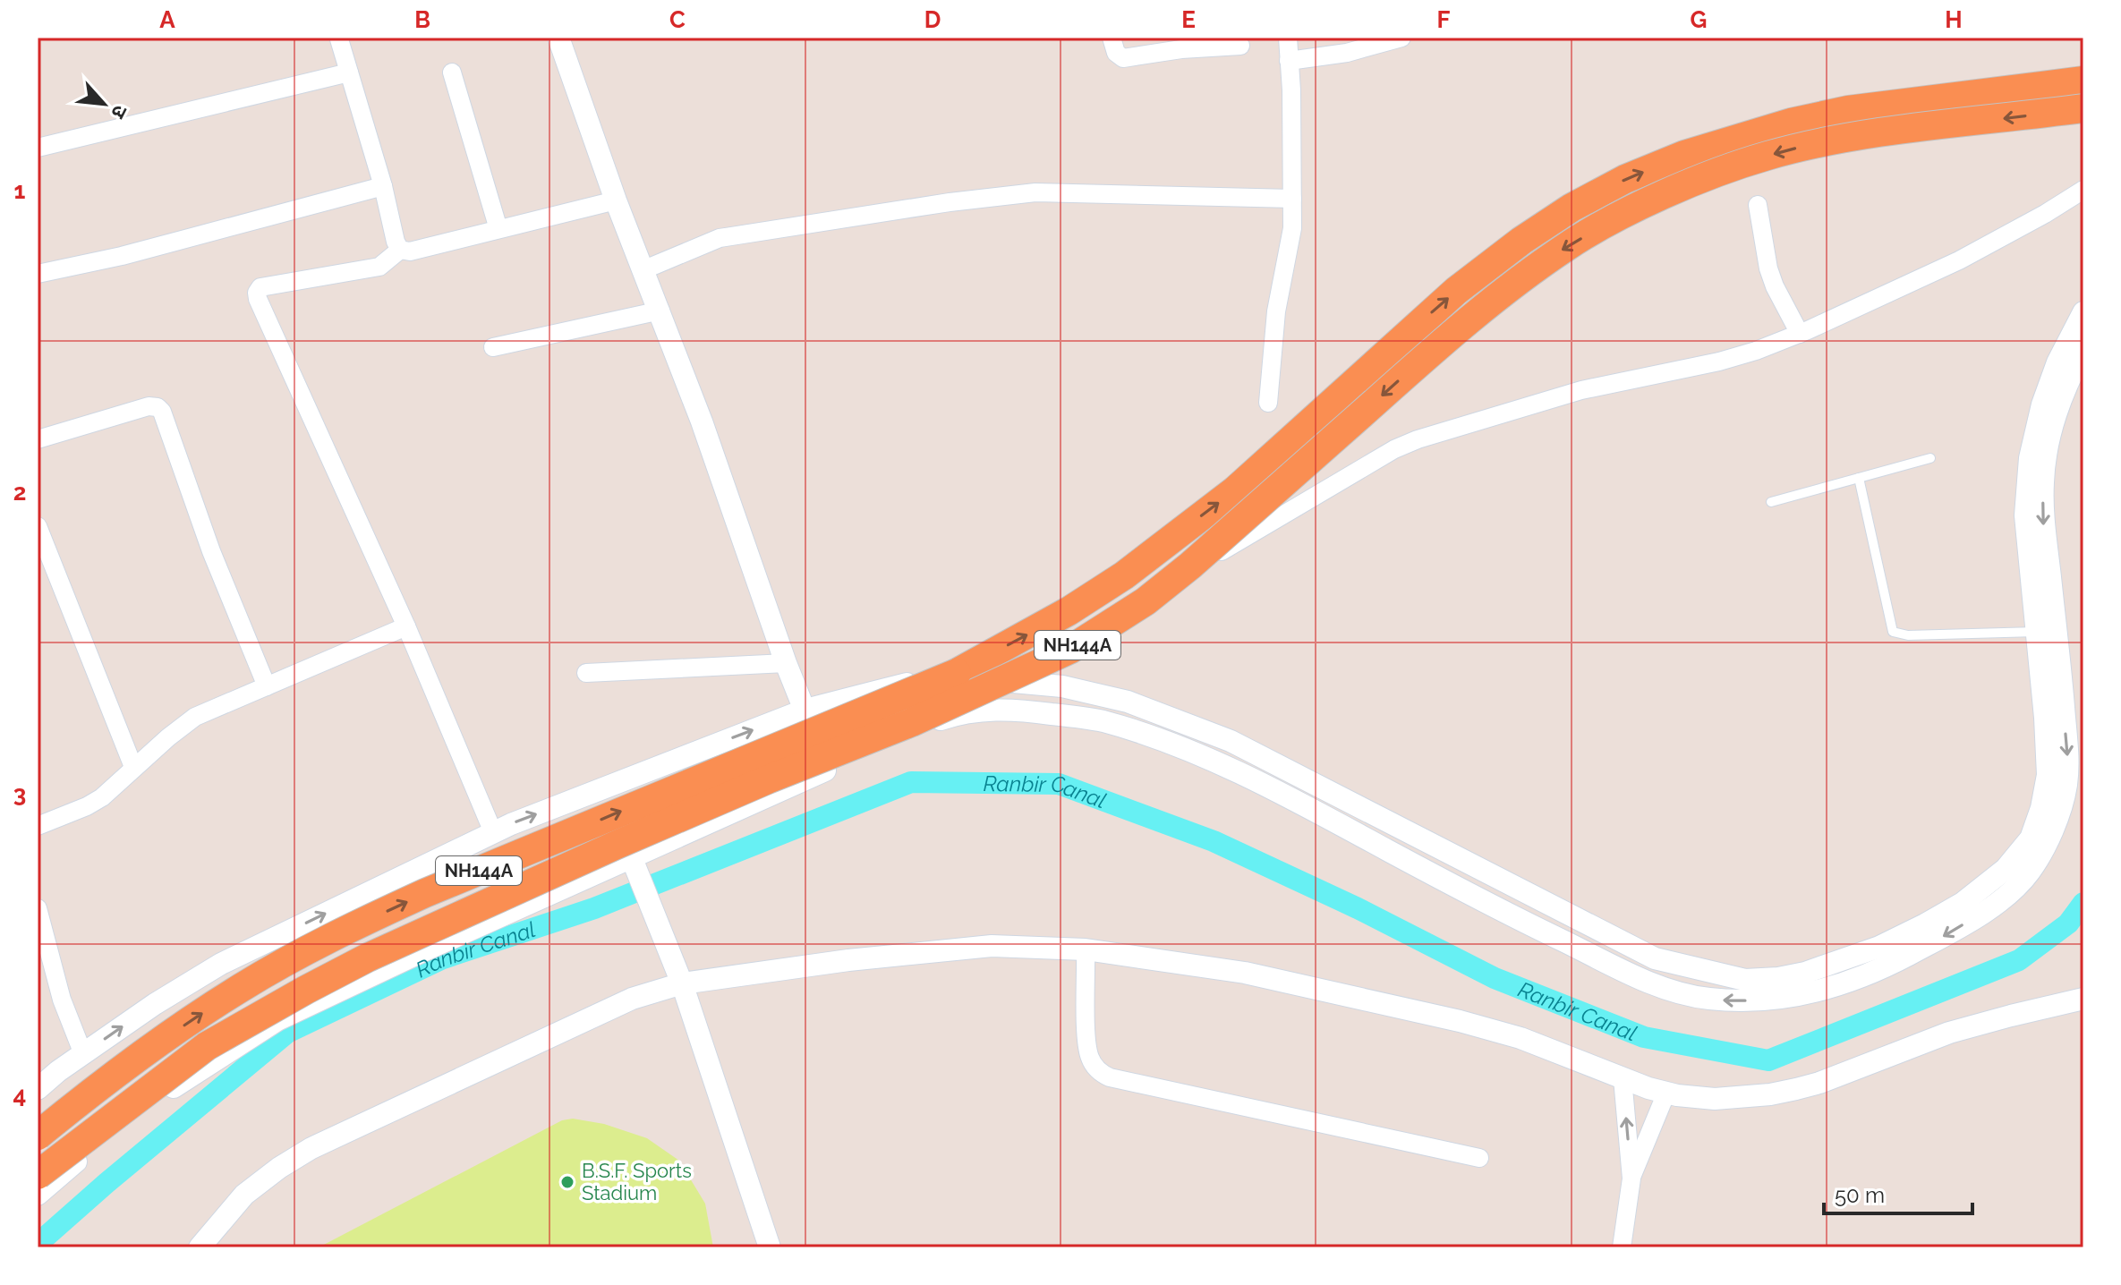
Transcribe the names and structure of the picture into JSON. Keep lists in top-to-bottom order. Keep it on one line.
{"streets":{"highway":["NH144A"]},"water":["Ranbir Canal"],"places":["B.S.F. Sports Stadium"],"scale_bar":"50 m","north":"bottom right","grid":{"columns":["A","B","C","D","E","F","G","H"],"rows":["1","2","3","4"]}}
